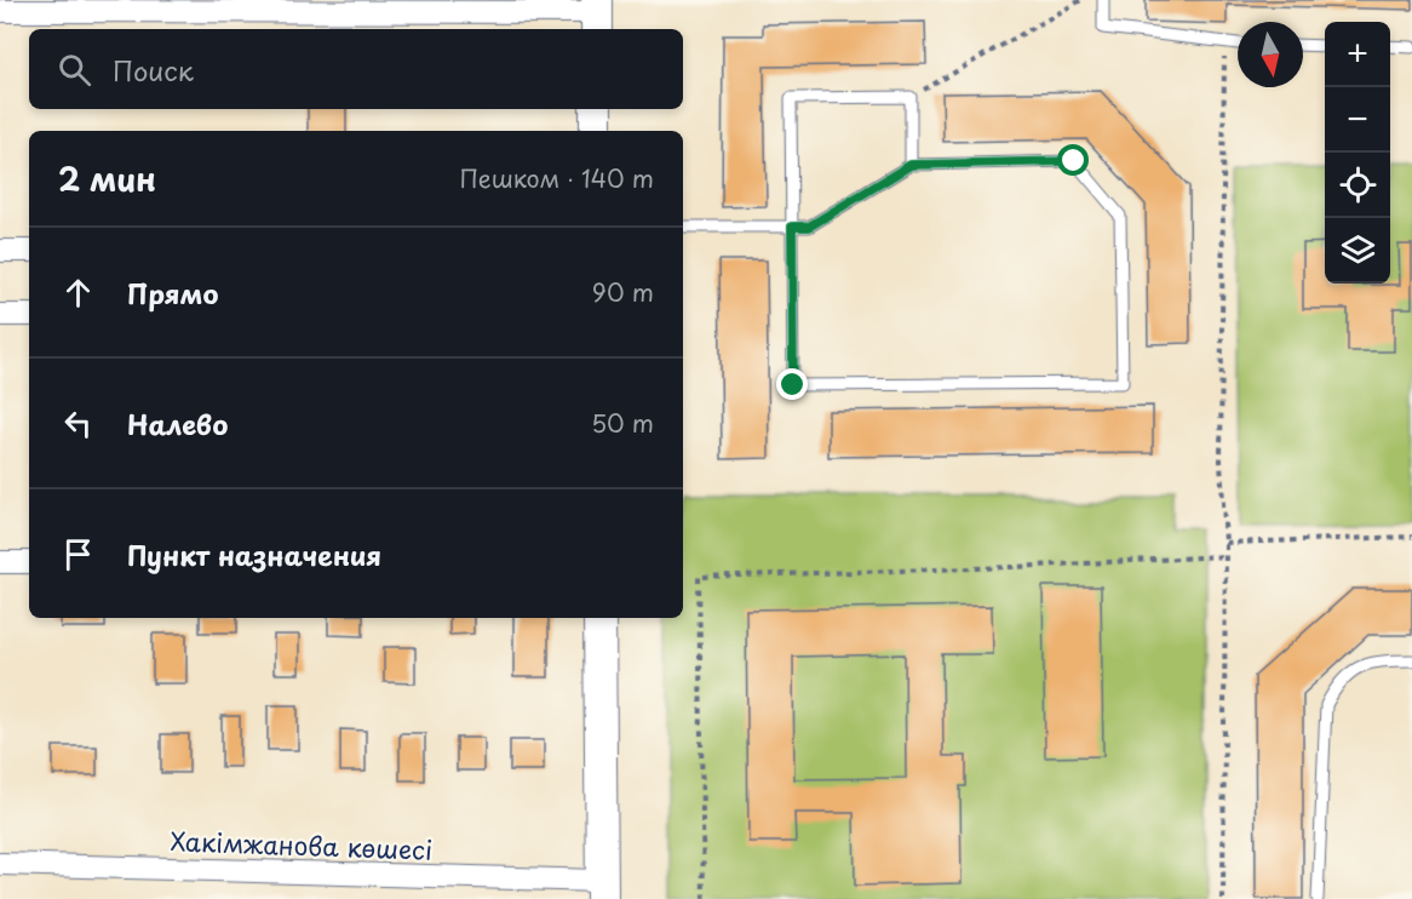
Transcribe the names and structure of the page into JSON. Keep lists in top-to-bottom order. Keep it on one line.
{"streets":{"street":["Хакімжанова көшесі"]},"north":"bottom","page":{"map_buttons":["+","−"],"search":"Поиск","heading":["2 мин","Пешком · 140 m"],"list":[["Прямо","90 m"],["Налево","50 m"],"Пункт назначения"]}}
